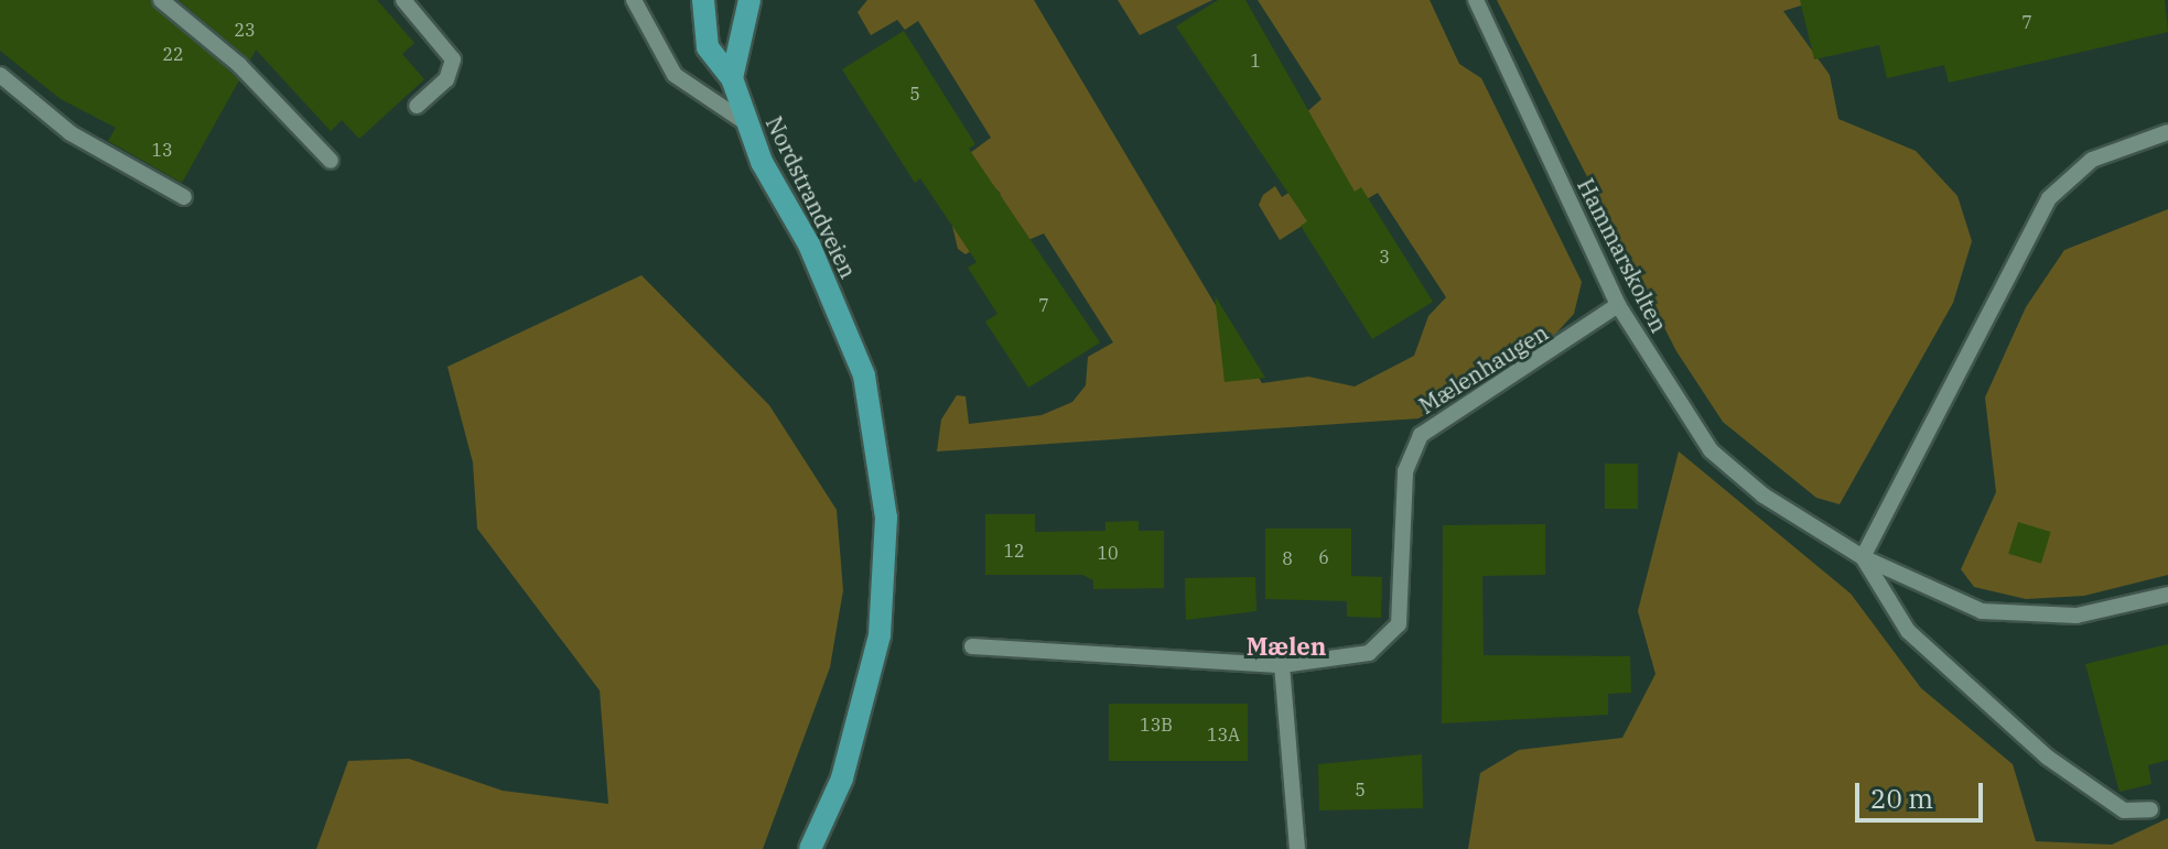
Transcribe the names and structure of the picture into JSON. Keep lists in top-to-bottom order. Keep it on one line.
{"streets":{"main road":["Nordstrandveien"],"street":["Hammarskolten","Mælenhaugen"]},"crossings":[["Hammarskolten","Mælenhaugen"]],"districts":["Mælen"],"house_numbers":["7","23","22","1","5","13","3","7","12","10","6","8","13B","13A","5"],"scale_bar":"20 m"}
